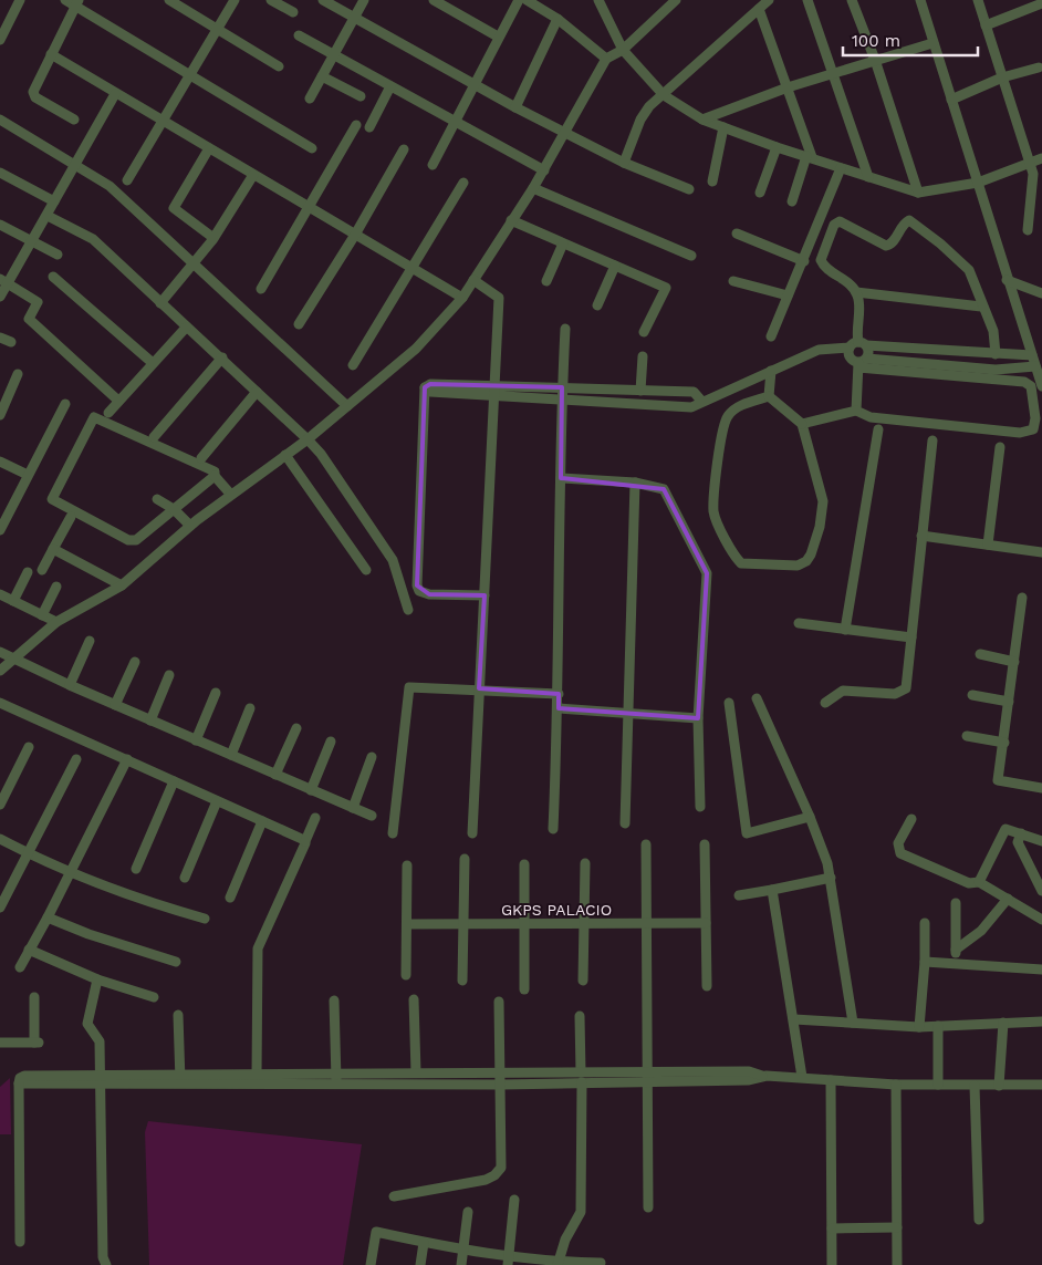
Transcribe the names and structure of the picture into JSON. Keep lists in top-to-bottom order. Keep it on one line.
{"streets":{"street":["GKPS PALACIO"]},"scale_bar":"100 m"}
